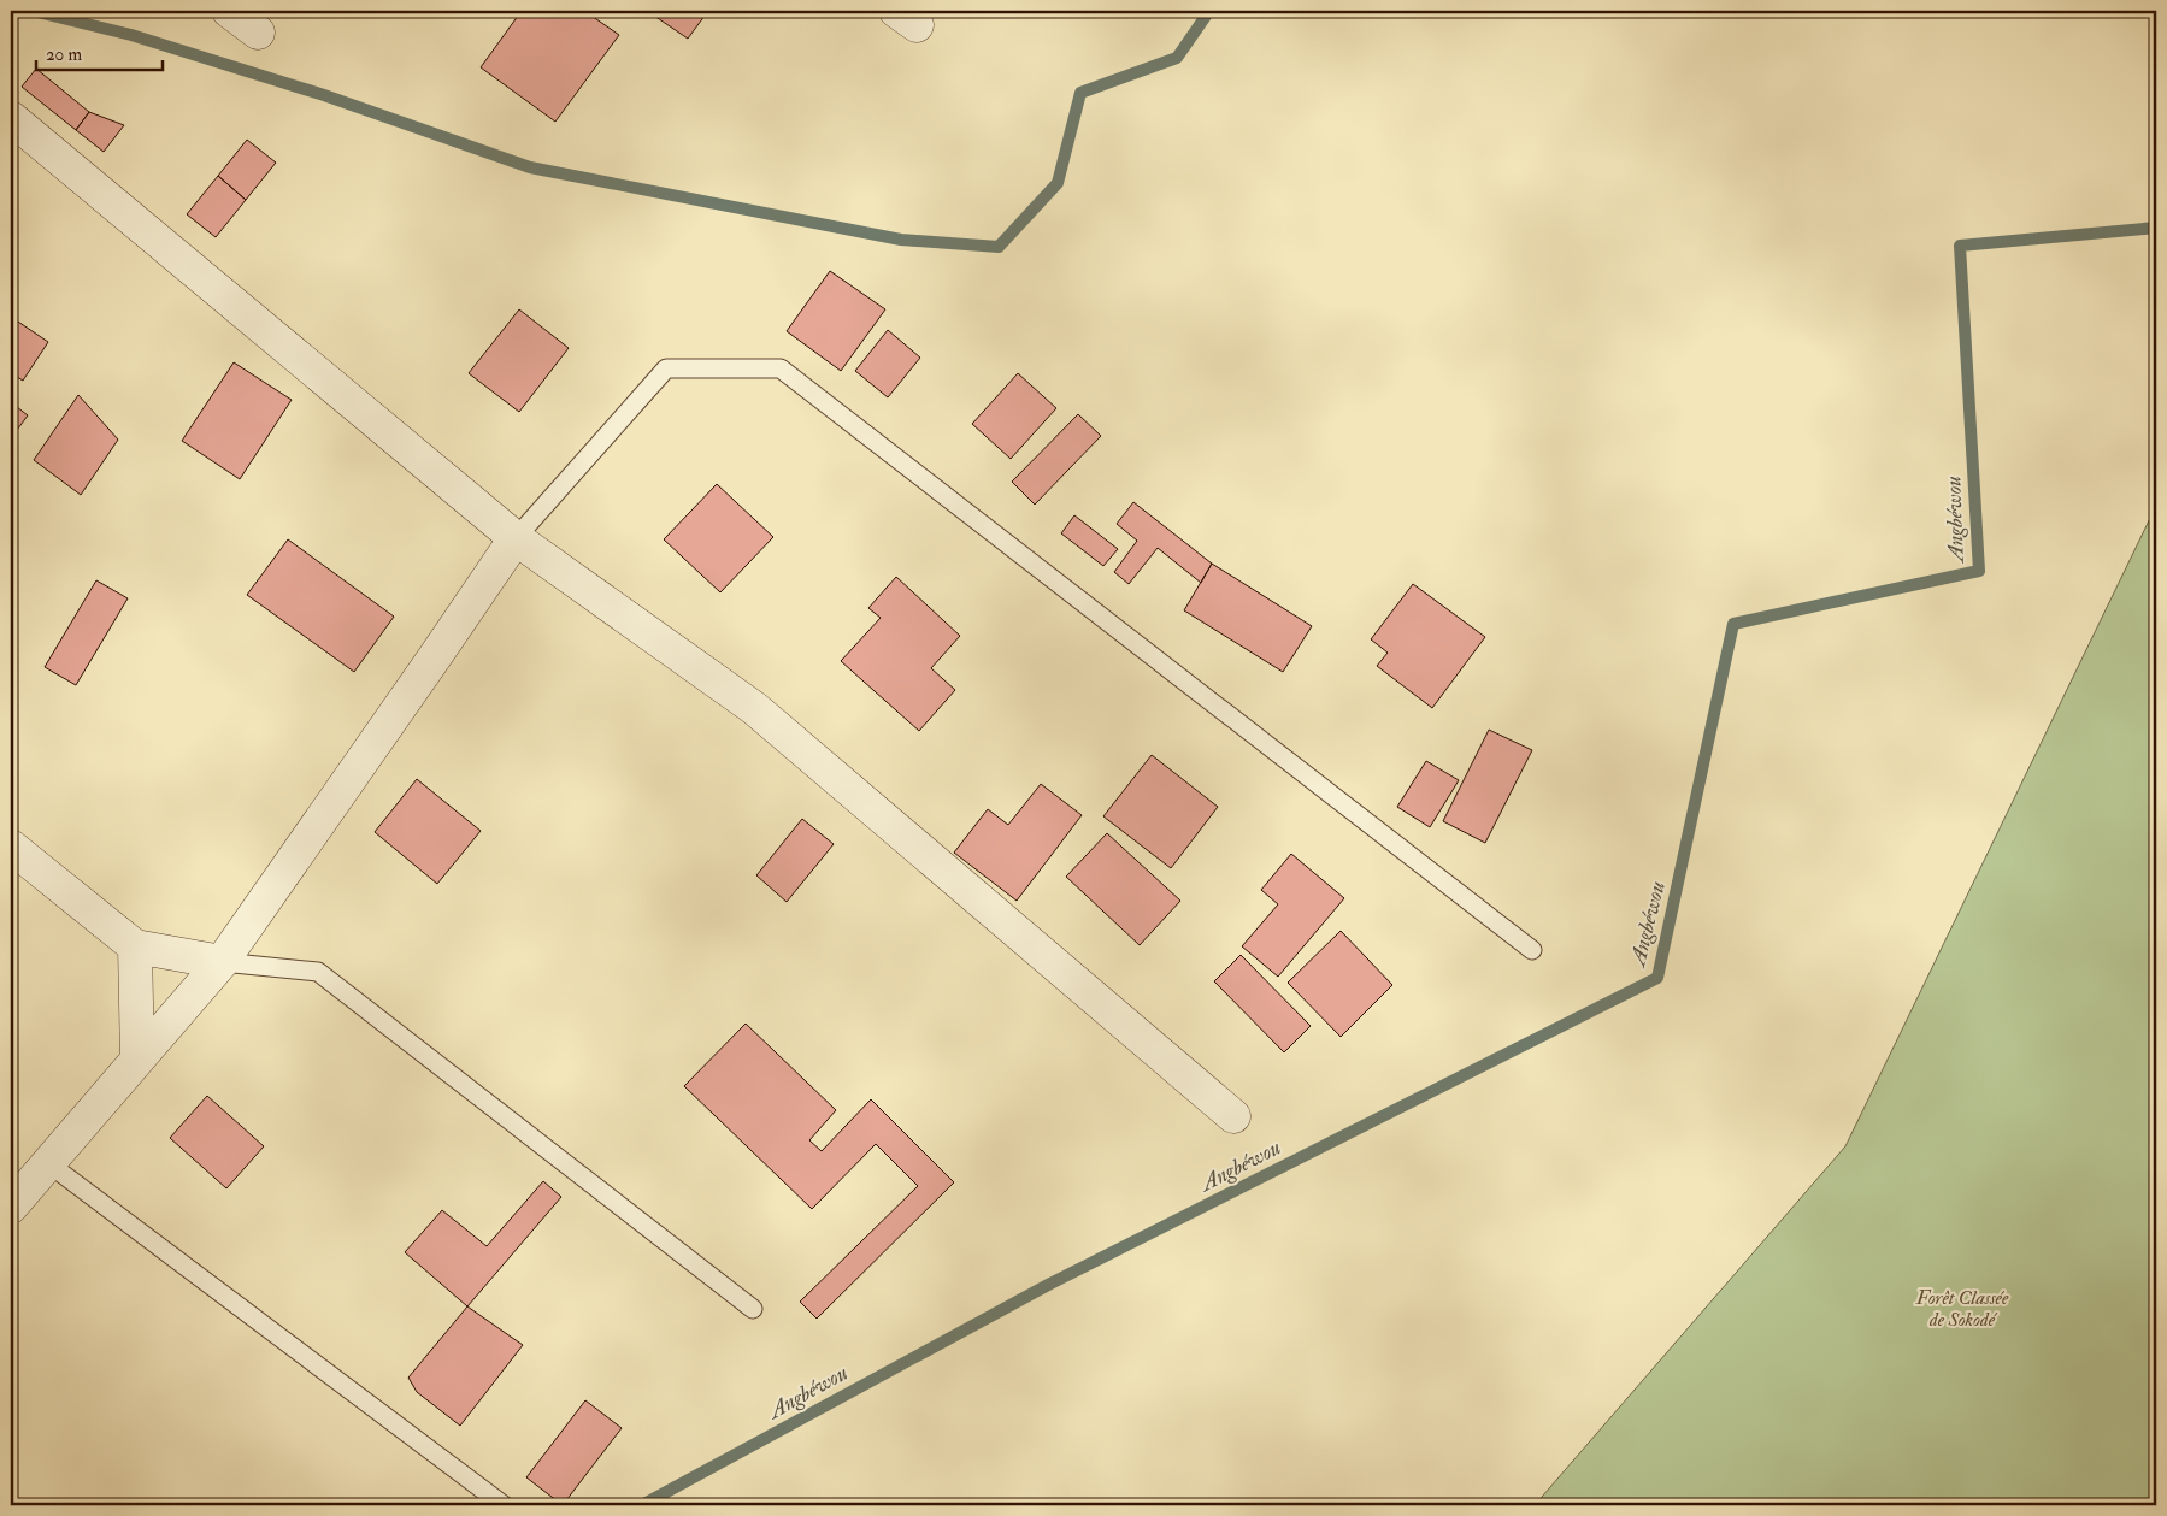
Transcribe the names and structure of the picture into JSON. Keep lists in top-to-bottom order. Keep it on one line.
{"water":["Angbéwou"],"parks":["Forêt Classée de Sokodé"],"scale_bar":"20 m"}
